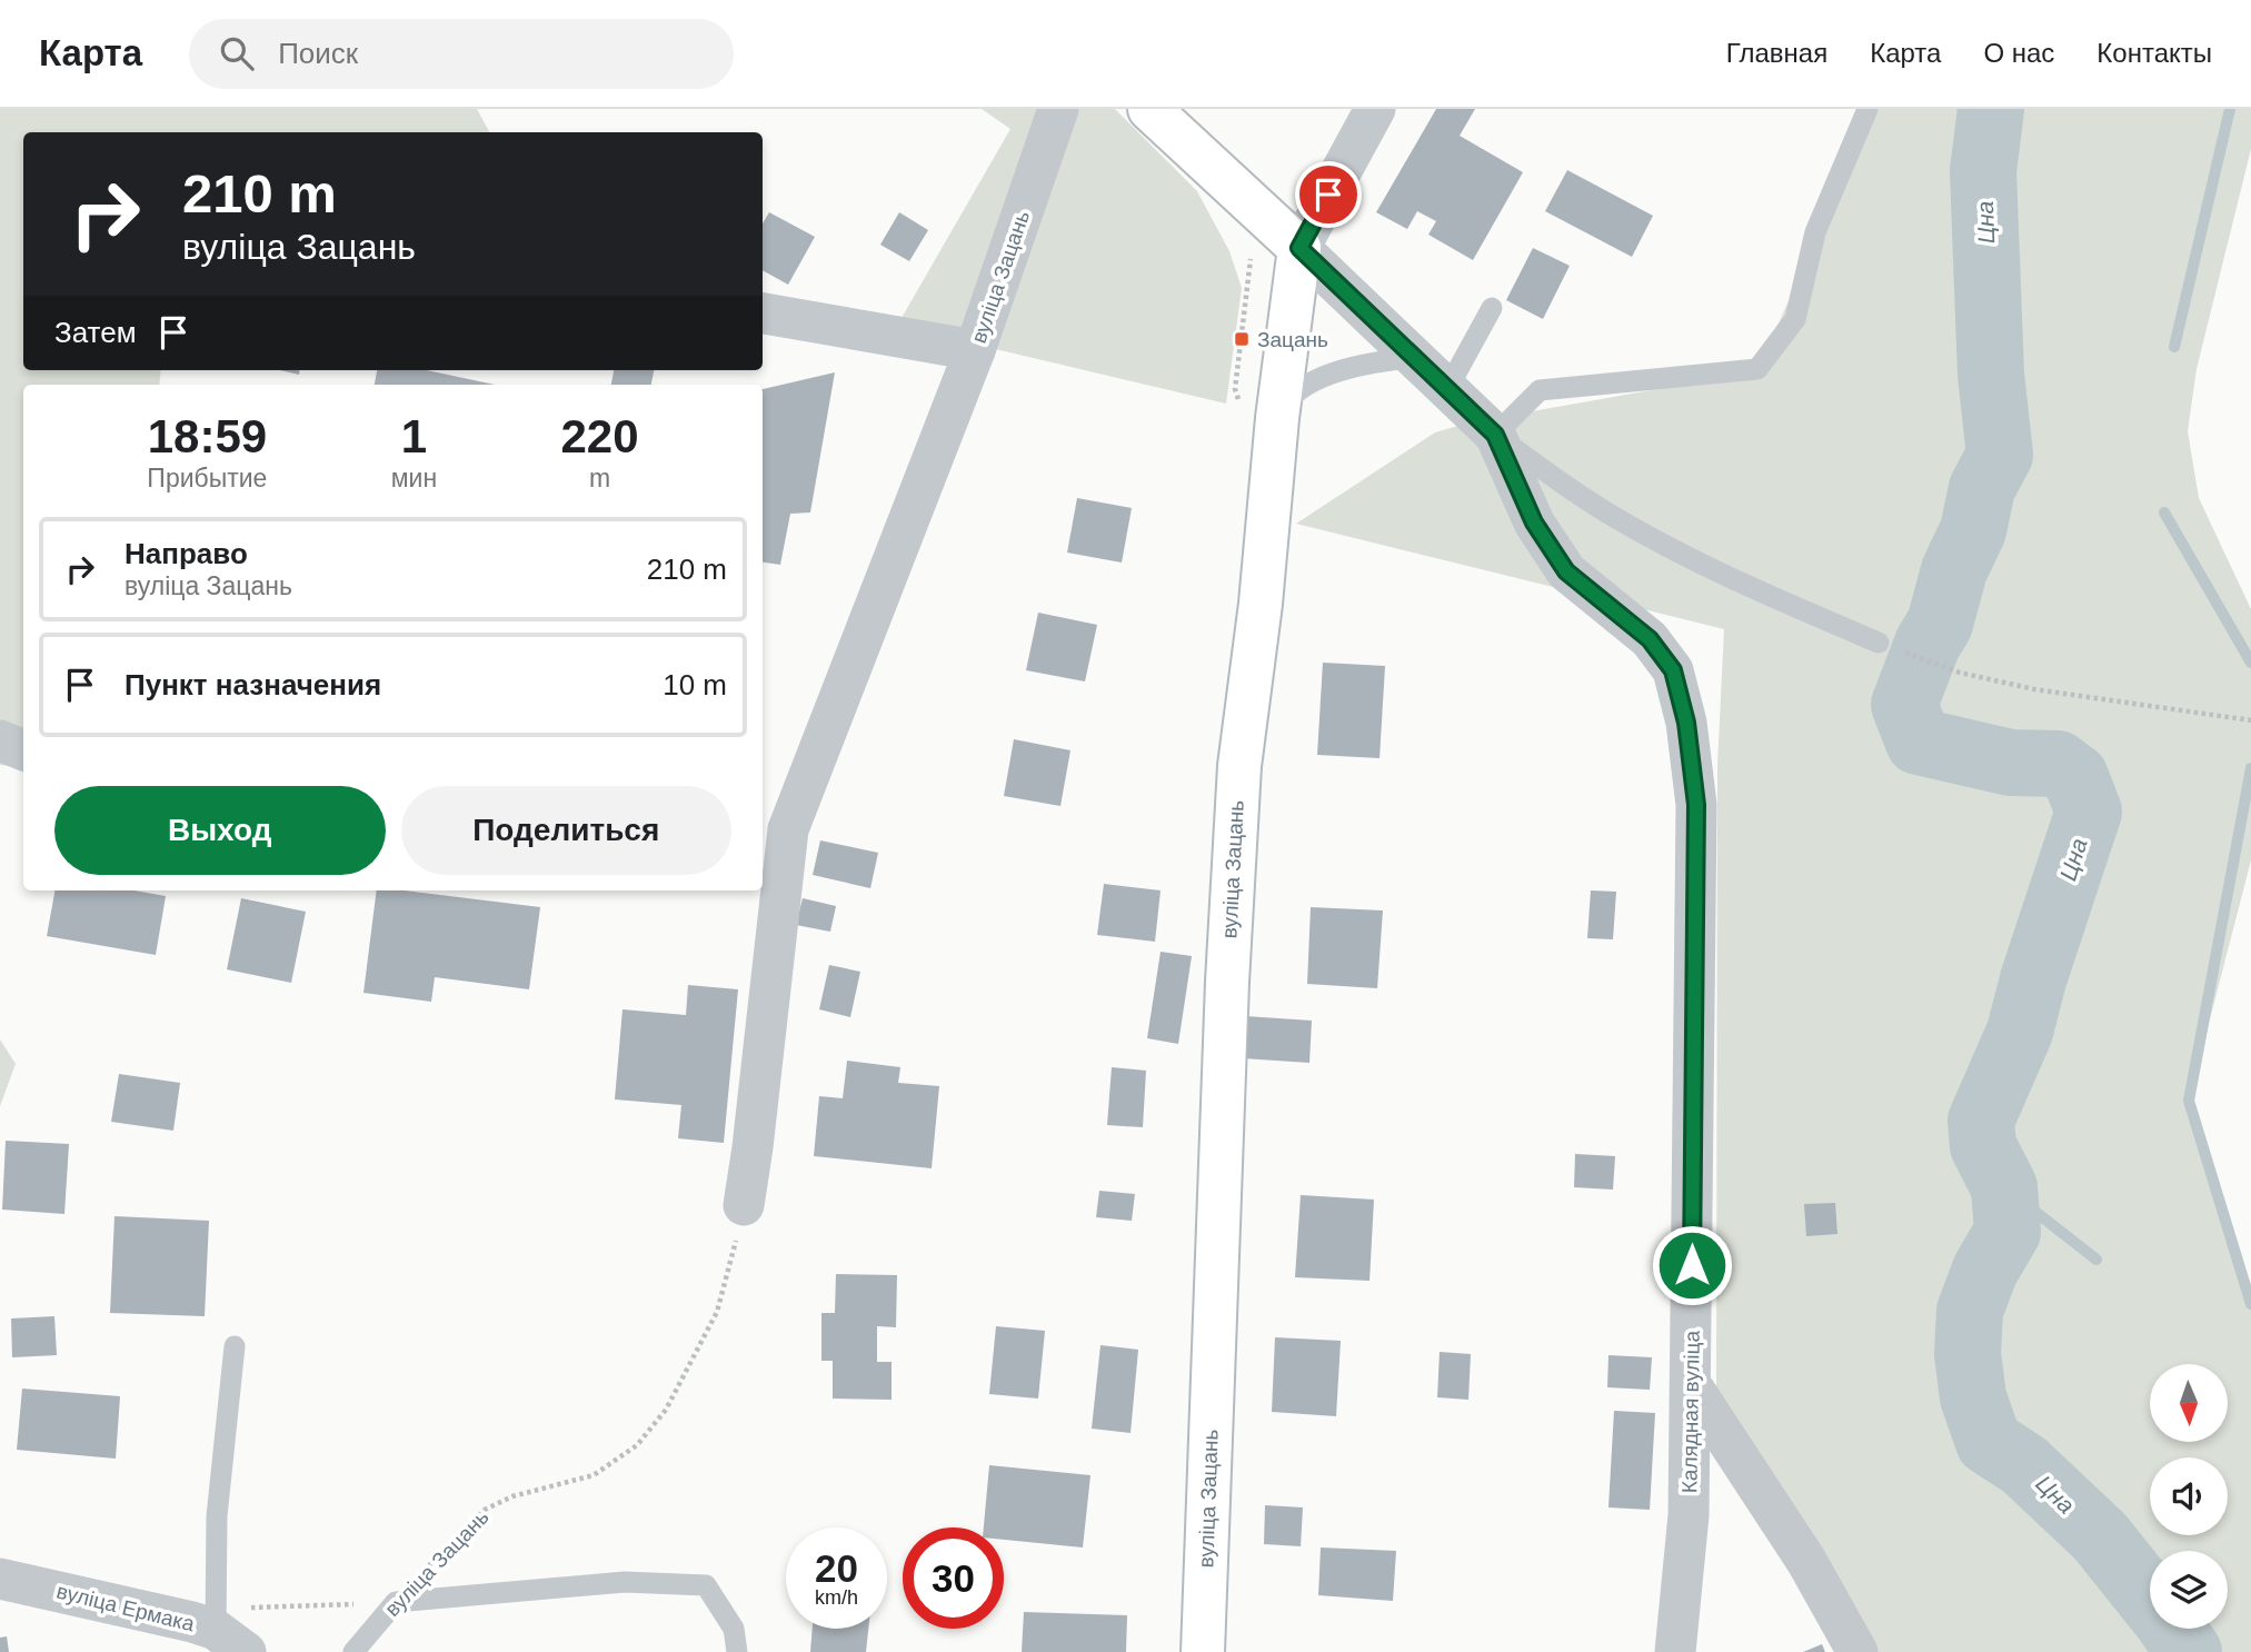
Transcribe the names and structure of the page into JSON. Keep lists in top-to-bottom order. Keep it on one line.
{"streets":{"street":["вуліца Зацань","Калядная вуліца","вуліца Ермака"]},"crossings":[["вуліца Зацань","Калядная вуліца"]],"water":["Цна"],"places":{"transit":["Зацань"]},"north":"bottom","page":{"header":"Карта","search":"Поиск","nav":["Главная","Карта","О нас","Контакты"],"turn":["210 m","вуліца Зацань"],"then":"Затем","eta":["18:59","Прибытие","1","мин","220","m"],"list":[{"name":"Направо","note":"вуліца Зацань","value":"210 m"},{"name":"Пункт назначения","value":"10 m"}],"buttons":["Выход","Поделиться"],"speed":"20 km/h","limit":"30"}}
